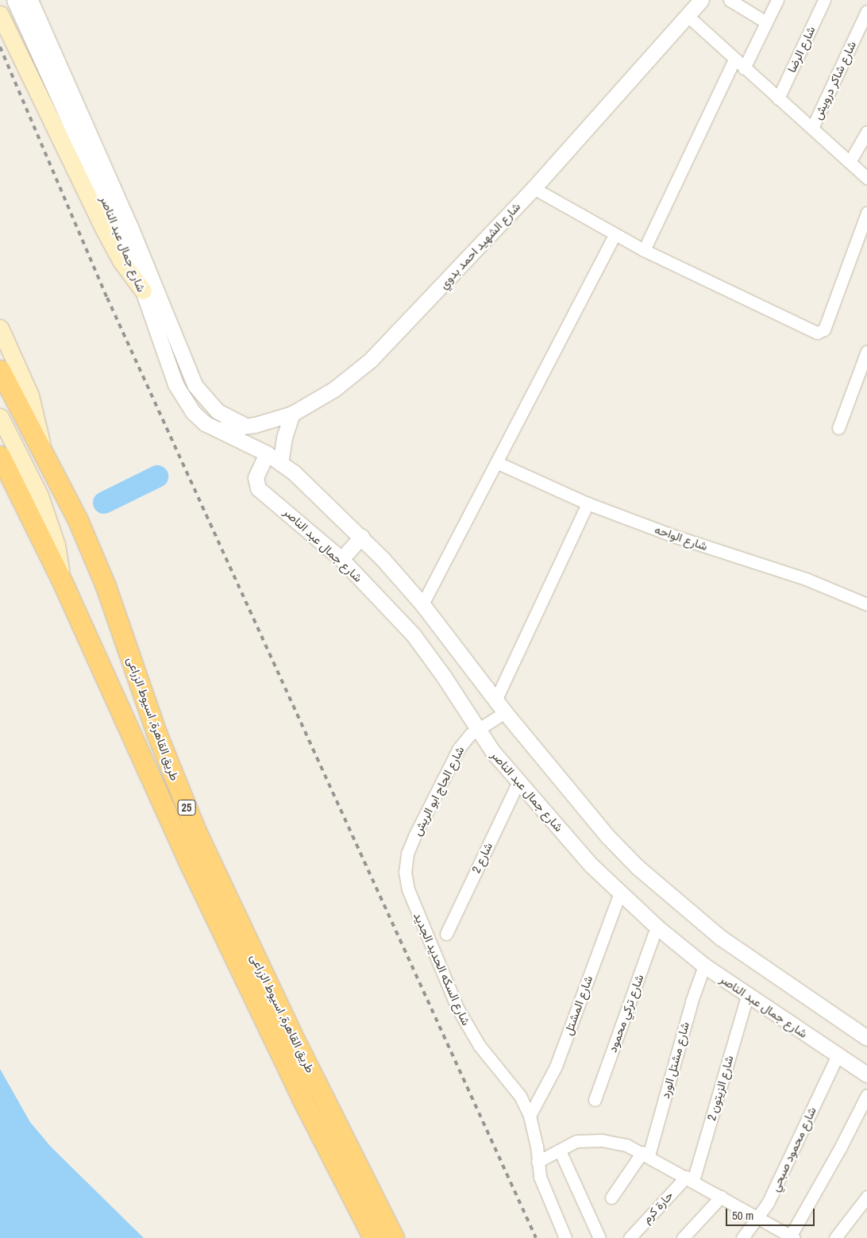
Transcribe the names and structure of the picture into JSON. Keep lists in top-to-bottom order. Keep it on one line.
{"streets":{"highway":["طريق القاهرة, اسيوط الزراعى","25"],"street":["شارع الرضا","شارع شاكر درويش","شارع جمال عبد الناصر","شارع الشهيد احمد بدوي","شارع الواحه","شارع الحاج ابو الريش","شارع 2","شارع السكه الحديد الجديد","شارع المشتل","شارع تركي محمود","شارع مشتل الورد","شارع الزيتون 2","شارع محمود صبحي","حارة كرم"]},"crossings":[["شارع جمال عبد الناصر","شارع الشهيد احمد بدوي"],["شارع جمال عبد الناصر","شارع الحاج ابو الريش"],["شارع جمال عبد الناصر","شارع 2"],["شارع جمال عبد الناصر","شارع المشتل"],["شارع جمال عبد الناصر","شارع تركي محمود"],["شارع جمال عبد الناصر","شارع مشتل الورد"],["شارع جمال عبد الناصر","شارع الزيتون 2"],["شارع جمال عبد الناصر","شارع محمود صبحي"],["شارع الحاج ابو الريش","شارع السكه الحديد الجديد"],["شارع السكه الحديد الجديد","شارع المشتل"],["شارع الزيتون 2","حارة كرم"]],"scale_bar":"50 m"}
